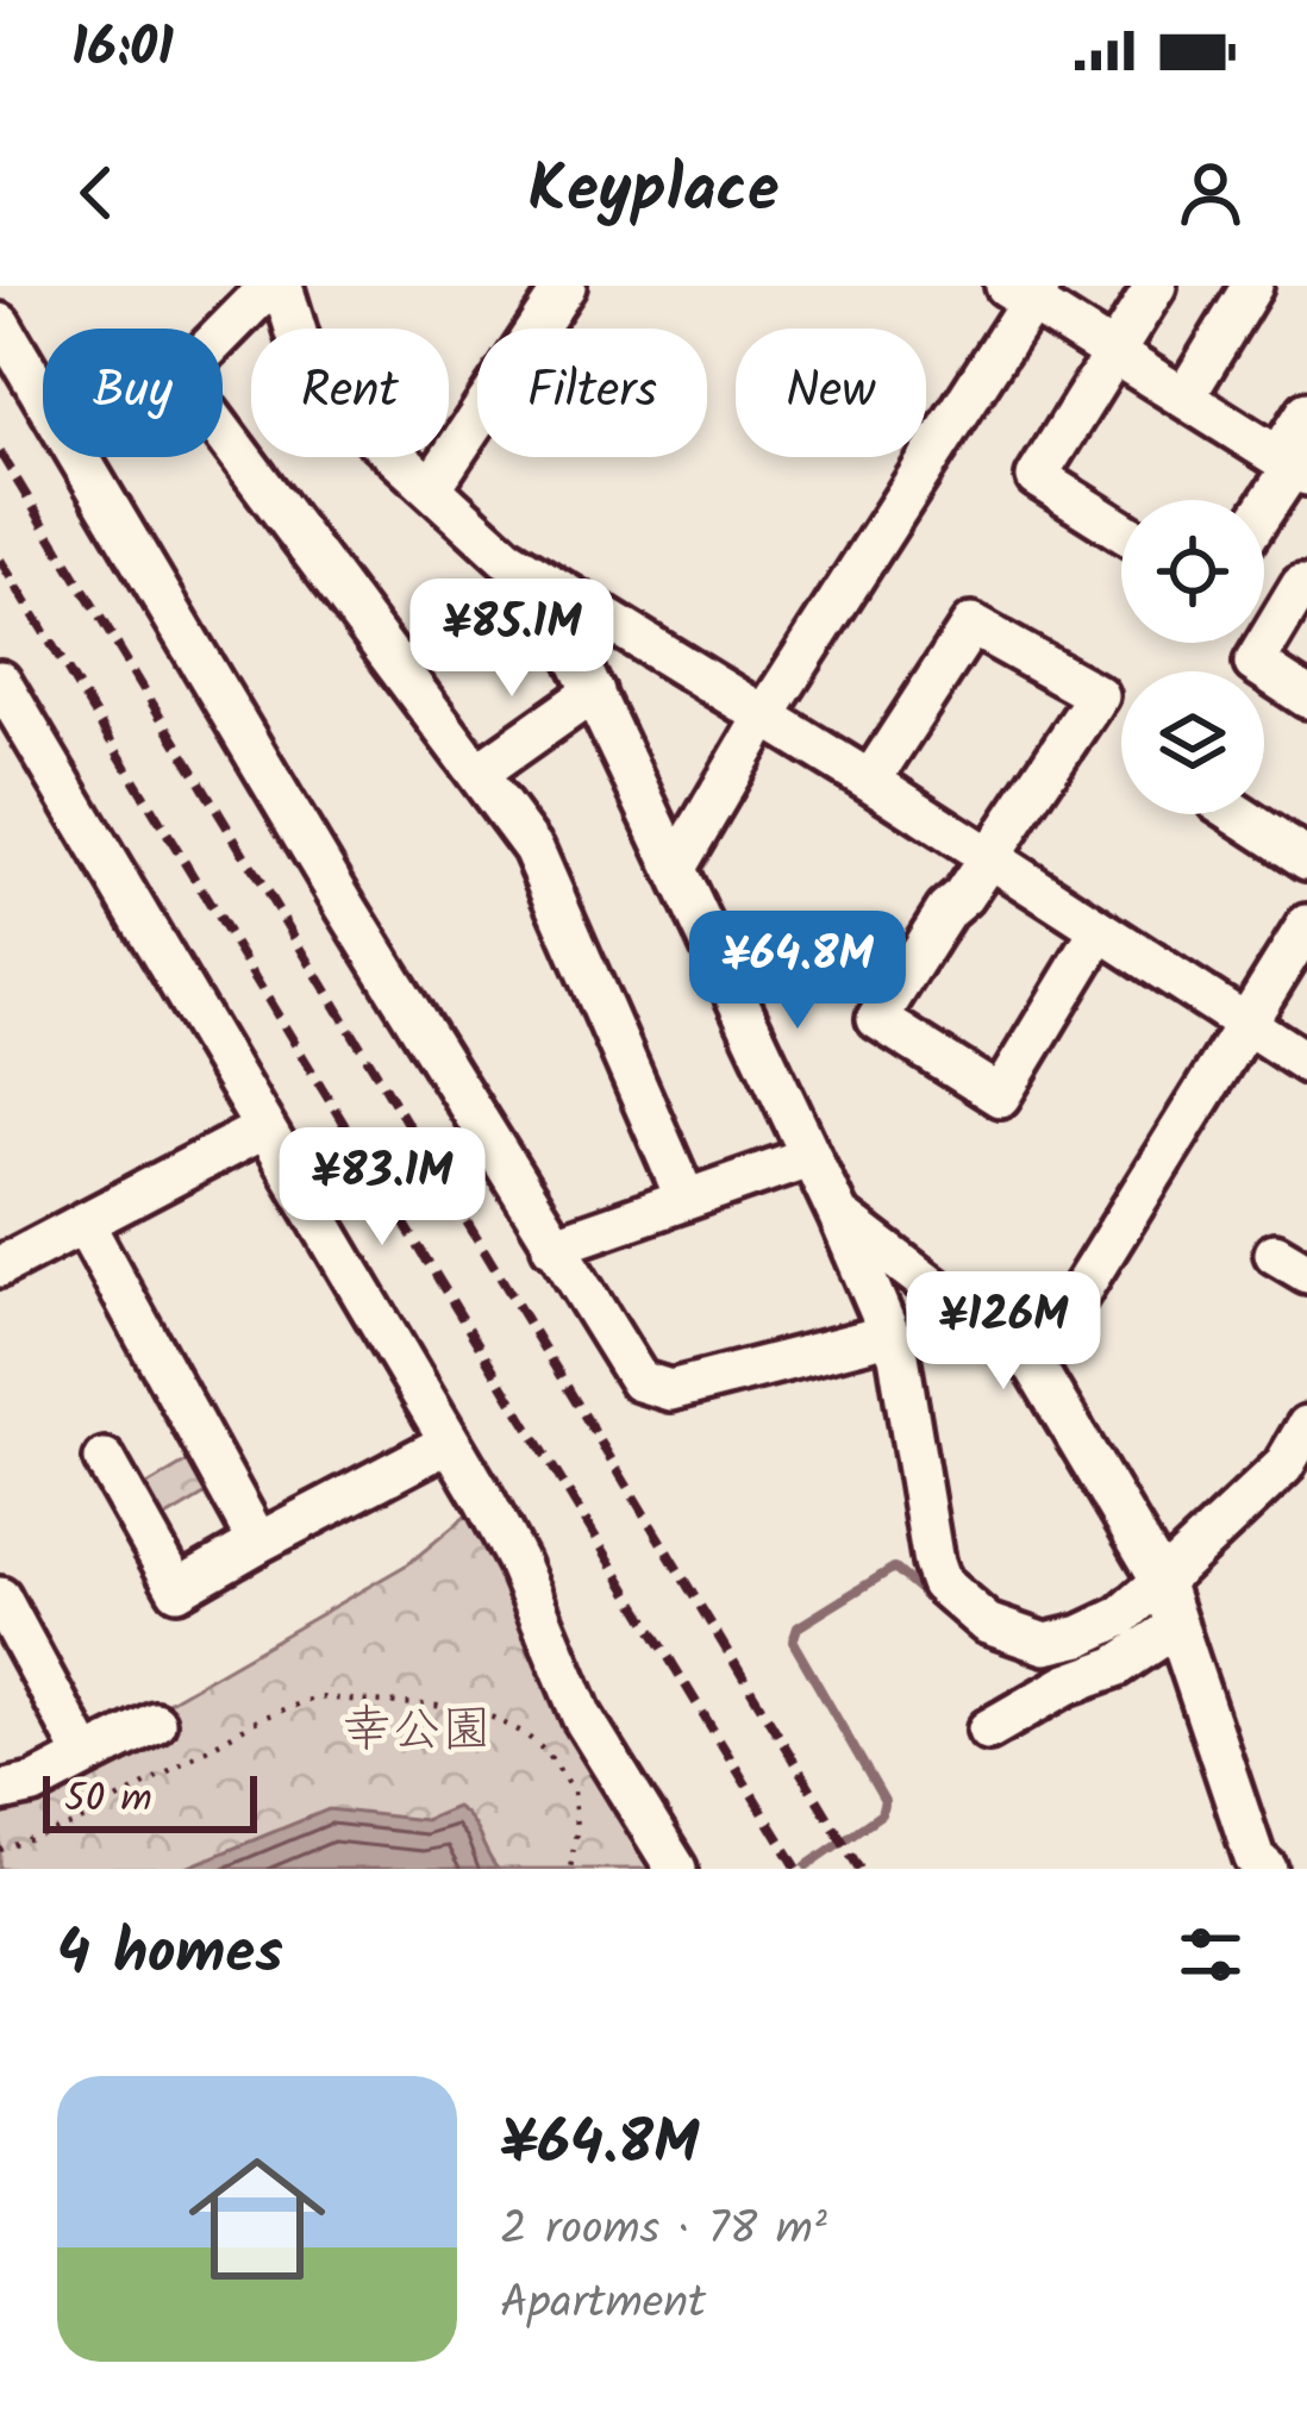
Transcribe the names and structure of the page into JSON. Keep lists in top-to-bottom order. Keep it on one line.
{"parks":["幸公園"],"scale_bar":"50 m","page":{"status":"16:01","header":"Keyplace","chip":["Buy","Rent","Filters","New"],"price":["¥85.1M","¥64.8M","¥83.1M","¥126M"],"scale":"50 m","heading":"4 homes","list":[{"name":"¥64.8M","note":"2 rooms · 78 m² · Apartment"}]}}
